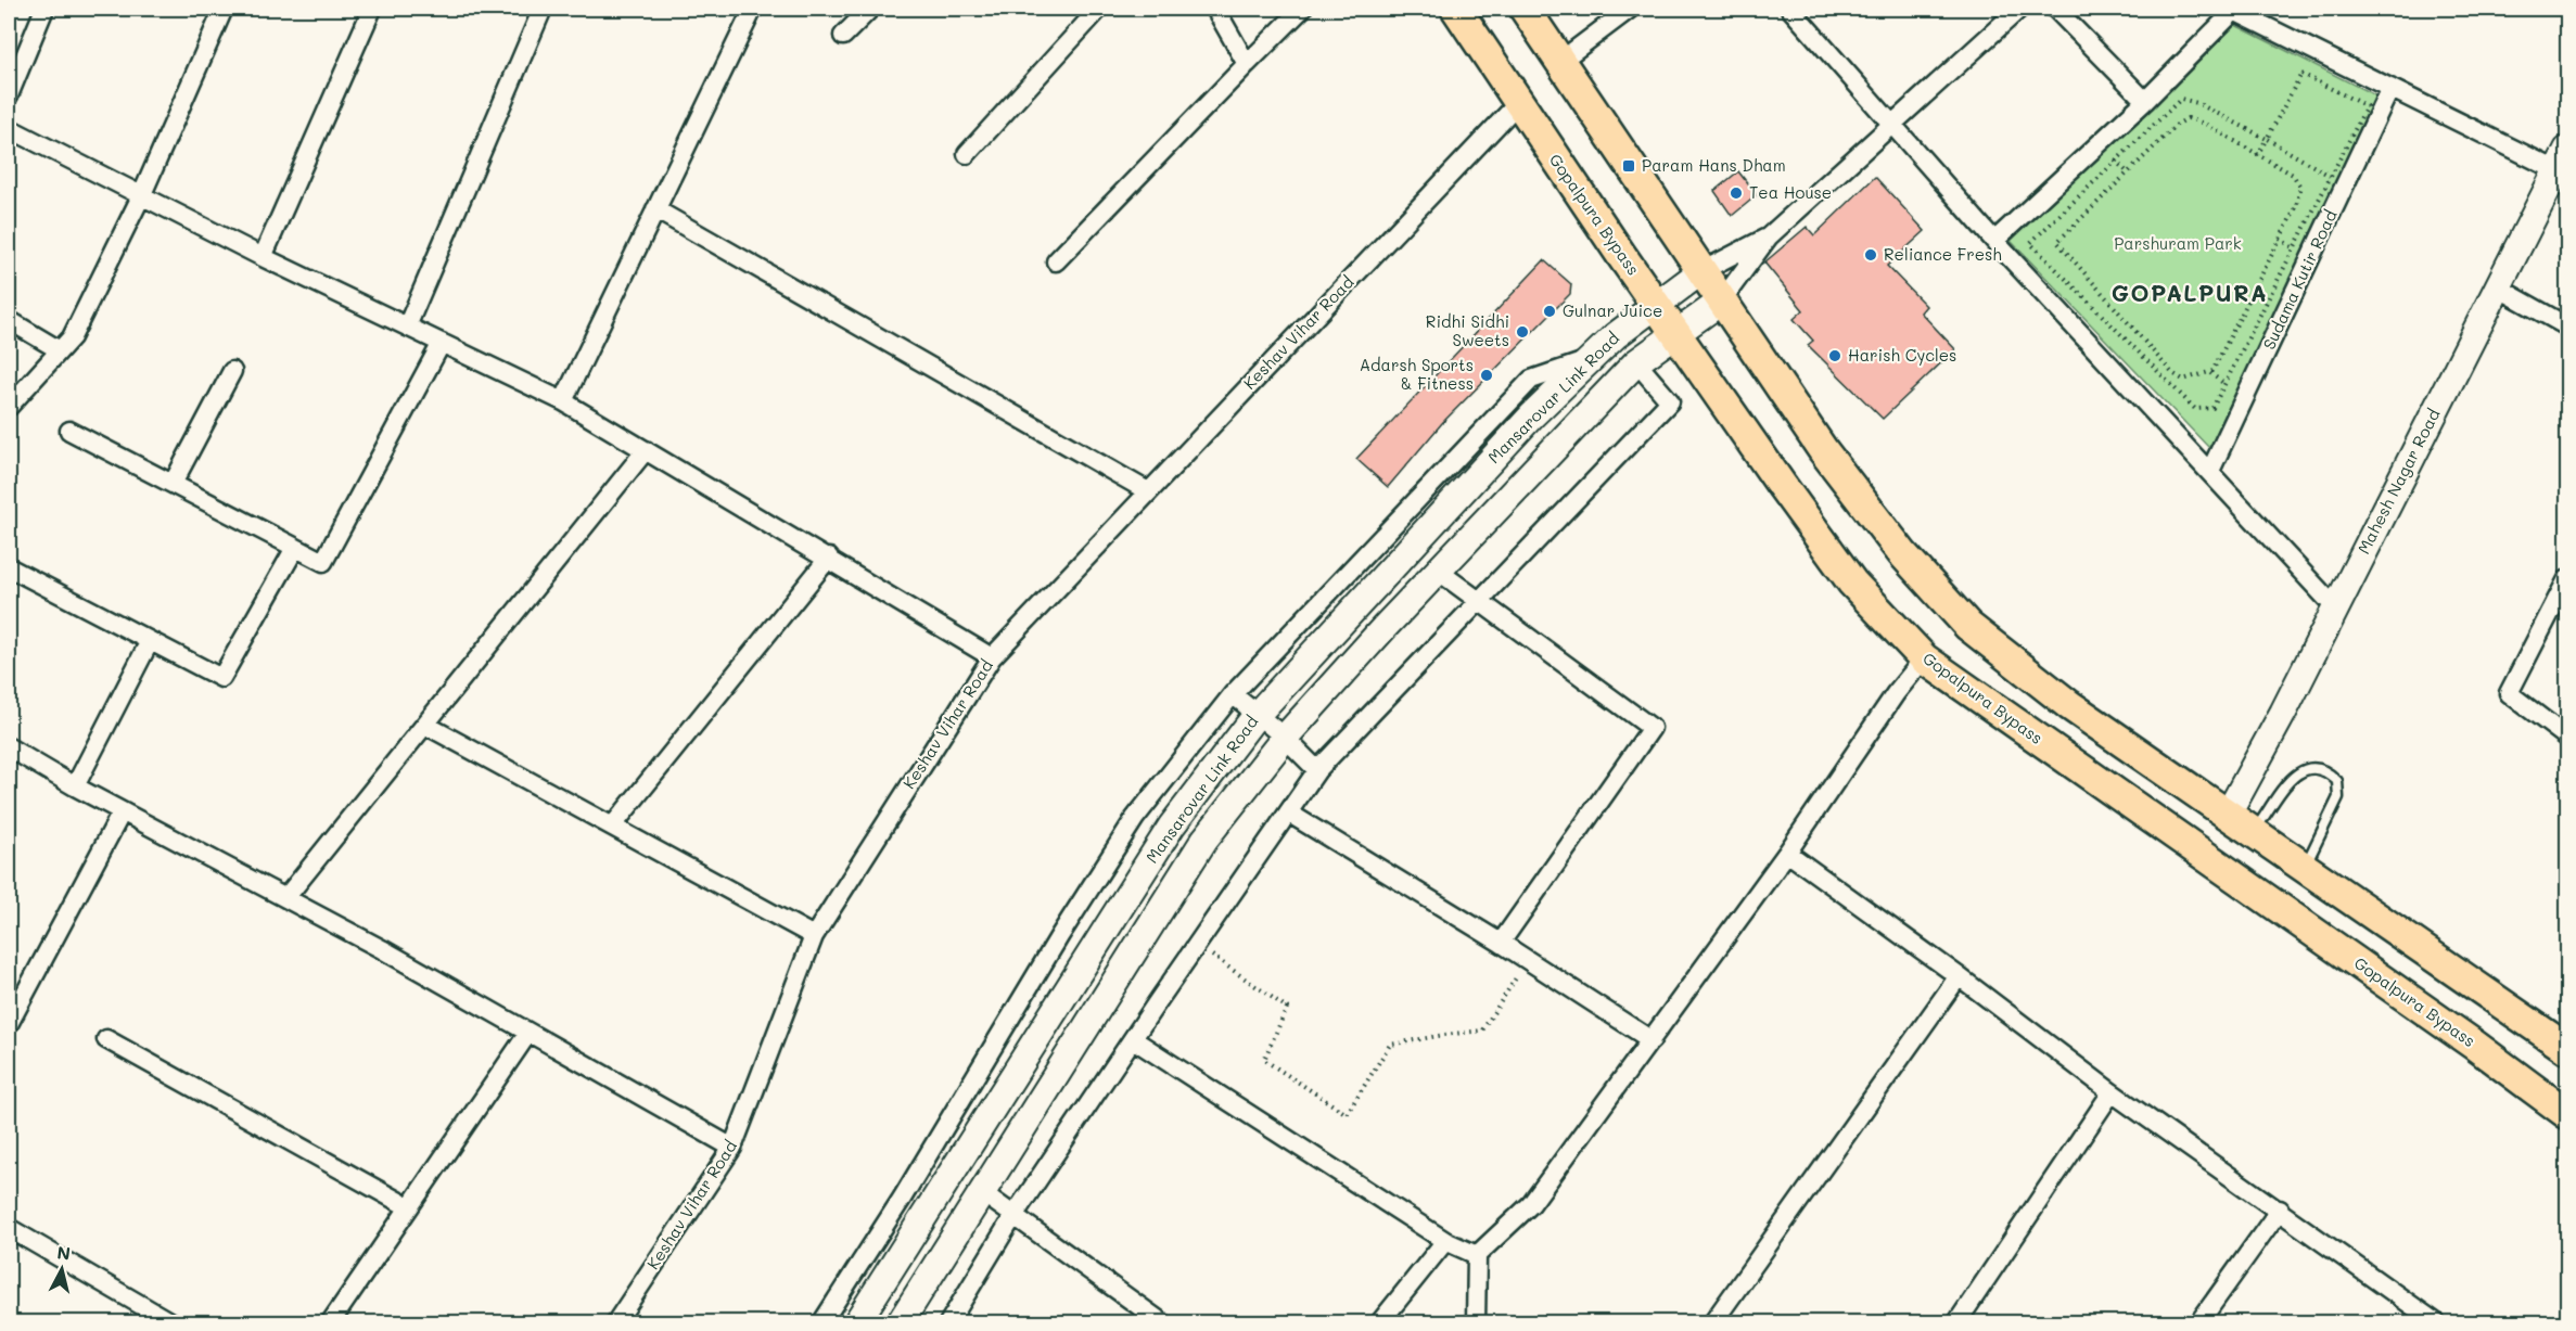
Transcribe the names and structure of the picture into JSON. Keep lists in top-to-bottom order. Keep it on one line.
{"streets":{"main road":["Gopalpura Bypass"],"street":["Sudama Kutir Road","Keshav Vihar Road","Mansarovar Link Road","Mahesh Nagar Road"]},"crossings":[["Gopalpura Bypass","Keshav Vihar Road"],["Gopalpura Bypass","Mansarovar Link Road"]],"districts":["GOPALPURA"],"parks":["Parshuram Park"],"places":{"transit":["Param Hans Dham"],"other":["Tea House","Reliance Fresh","Gulnar Juice","Ridhi Sidhi Sweets","Harish Cycles","Adarsh Sports & Fitness"]},"north":"top"}
